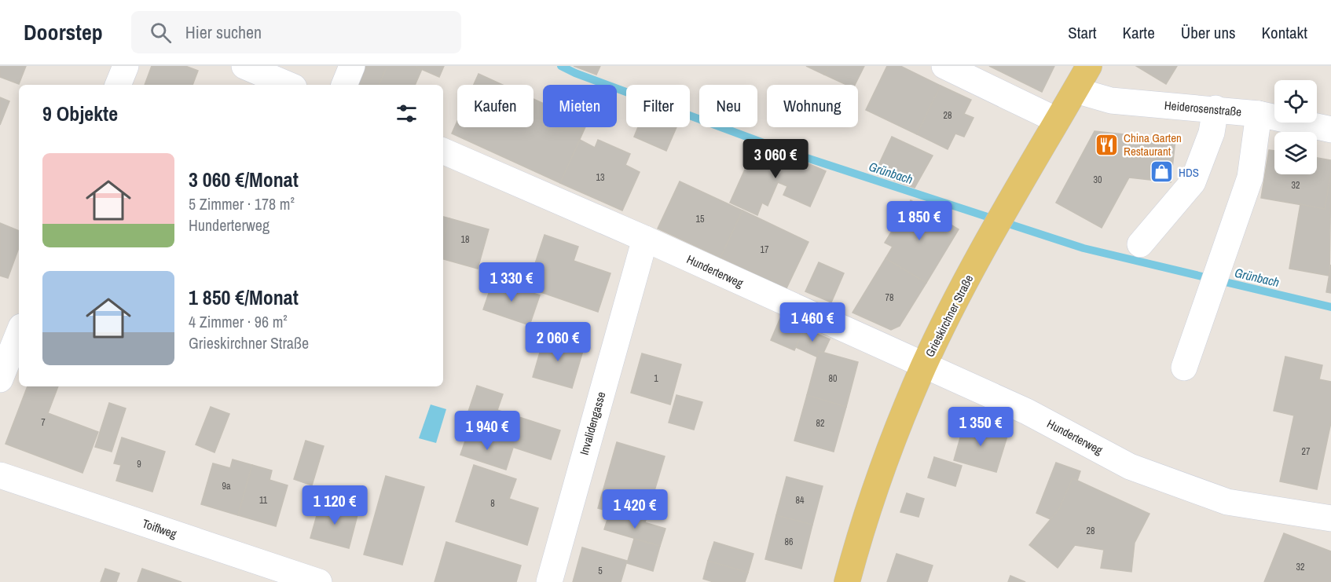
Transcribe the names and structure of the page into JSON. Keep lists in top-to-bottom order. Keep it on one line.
{"streets":{"main road":["Grieskirchner Straße"],"street":["Heiderosenstraße","Hunderterweg","Invalidengasse","Toiflweg"]},"crossings":[["Heiderosenstraße","Grieskirchner Straße"],["Hunderterweg","Grieskirchner Straße"],["Hunderterweg","Invalidengasse"]],"water":["Grünbach"],"places":{"restaurant":["China Garten Restaurant"],"shop":["HDS"]},"house_numbers":["28","13","30","32","15","18","17","78","1","80","7","82","27","9","9a","11","84","8","28","86","32","5"],"page":{"header":"Doorstep","search":"Hier suchen","nav":["Start","Karte","Über uns","Kontakt"],"chip":["Kaufen","Mieten","Filter","Neu","Wohnung"],"heading":"9 Objekte","price":["3 060 €","1 850 €","1 330 €","1 460 €","2 060 €","1 350 €","1 940 €","1 120 €","1 420 €"],"list":[{"name":"3 060 €/Monat","note":"5 Zimmer · 178 m² · Hunderterweg"},{"name":"1 850 €/Monat","note":"4 Zimmer · 96 m² · Grieskirchner Straße"}]}}
